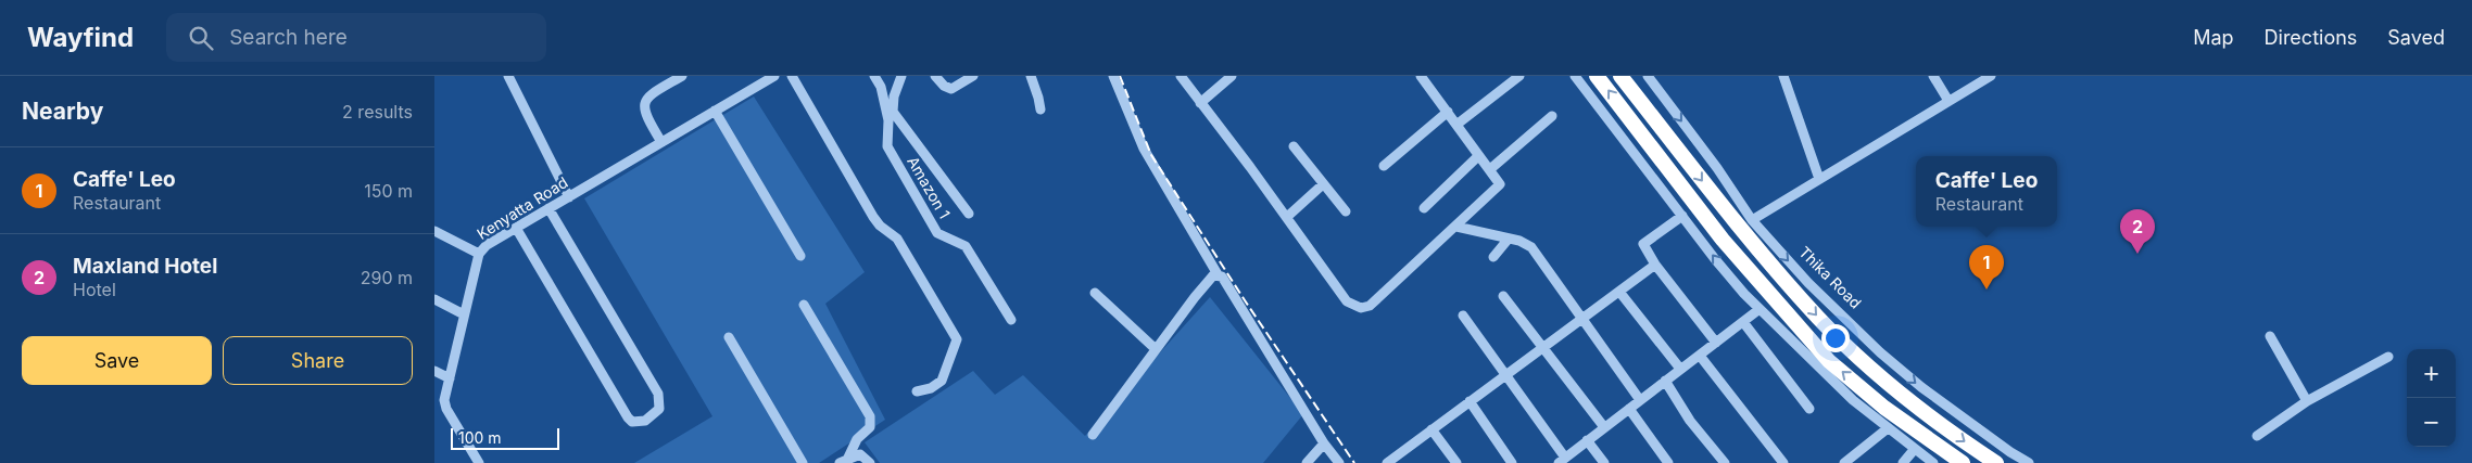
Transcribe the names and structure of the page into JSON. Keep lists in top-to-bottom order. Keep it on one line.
{"streets":{"street":["Amazon 1","Kenyatta Road","Thika Road"]},"scale_bar":"100 m","page":{"header":"Wayfind","search":"Search here","nav":["Map","Directions","Saved"],"heading":["Nearby","2 results"],"list":[{"mark":"1","name":"Caffe' Leo","note":"Restaurant","value":"150 m"},{"mark":"2","name":"Maxland Hotel","note":"Hotel","value":"290 m"}],"popup":["Caffe' Leo","Restaurant"],"pins":["2","1"],"buttons":["Save","Share"],"map_buttons":["+","−"],"scale":"100 m"}}
